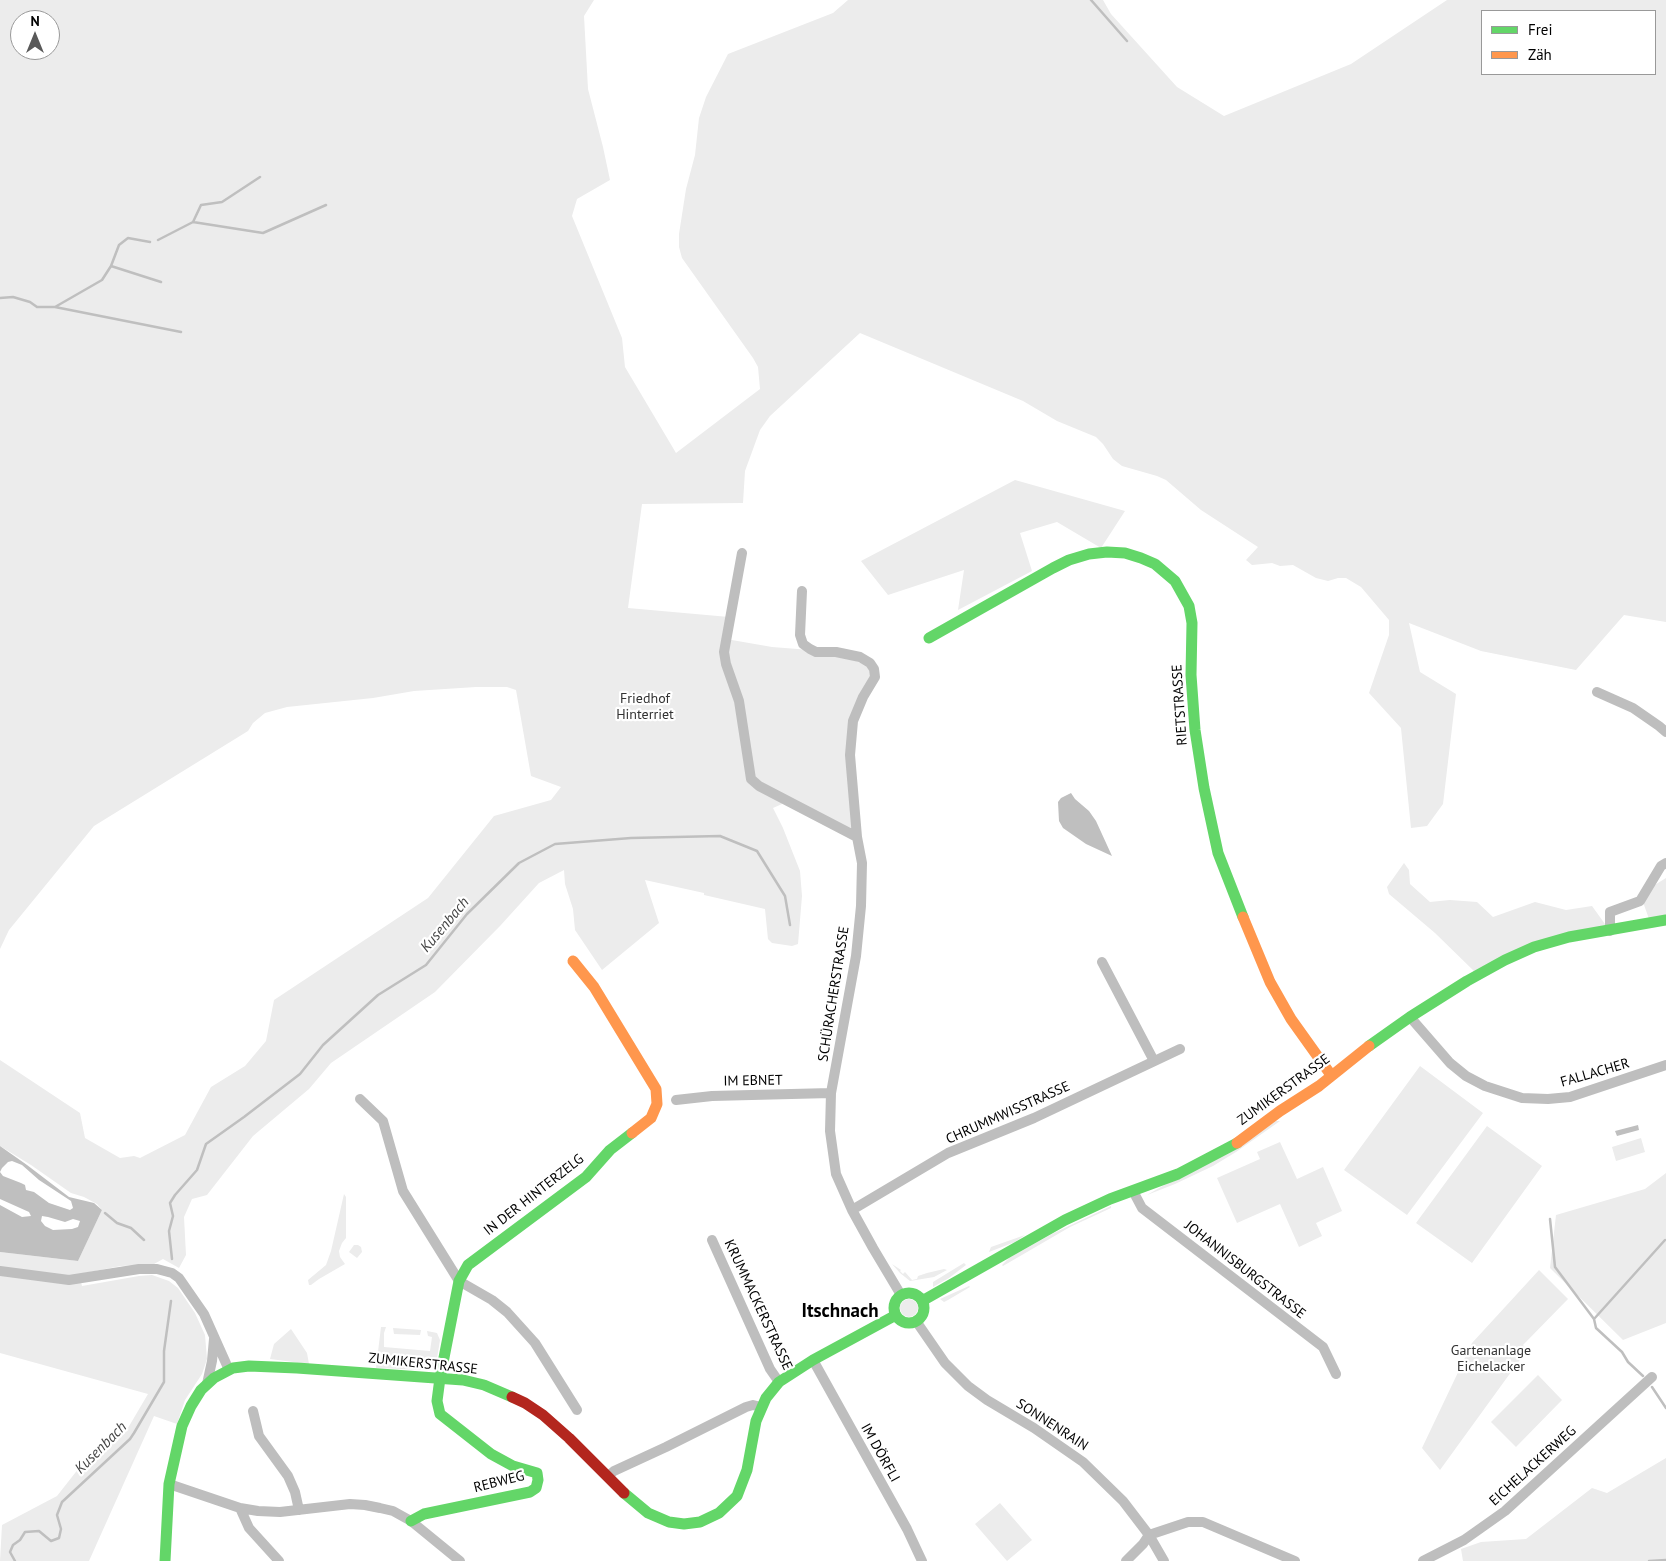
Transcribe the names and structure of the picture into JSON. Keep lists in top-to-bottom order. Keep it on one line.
{"streets":{"main road":["RIETSTRASSE","ZUMIKERSTRASSE","IN DER HINTERZELG","REBWEG"],"street":["SCHÜRACHERSTRASSE","FALLACHER","IM EBNET","CHRUMMWISSTRASSE","JOHANNISBURGSTRASSE","KRUMMACKERSTRASSE","SONNENRAIN","IM DÖRFLI","EICHELACKERWEG"]},"crossings":[["RIETSTRASSE","ZUMIKERSTRASSE"],["SCHÜRACHERSTRASSE","IM EBNET"],["SCHÜRACHERSTRASSE","ZUMIKERSTRASSE"],["SCHÜRACHERSTRASSE","CHRUMMWISSTRASSE"],["SCHÜRACHERSTRASSE","SONNENRAIN"],["FALLACHER","ZUMIKERSTRASSE"],["ZUMIKERSTRASSE","JOHANNISBURGSTRASSE"],["ZUMIKERSTRASSE","KRUMMACKERSTRASSE"],["ZUMIKERSTRASSE","SONNENRAIN"],["ZUMIKERSTRASSE","IM DÖRFLI"],["ZUMIKERSTRASSE","REBWEG"],["IN DER HINTERZELG","REBWEG"]],"districts":["Itschnach"],"water":["Kusenbach"],"parks":["Friedhof Hinterriet","Gartenanlage Eichelacker"],"legend":["Frei","Zäh"],"north":"top"}
